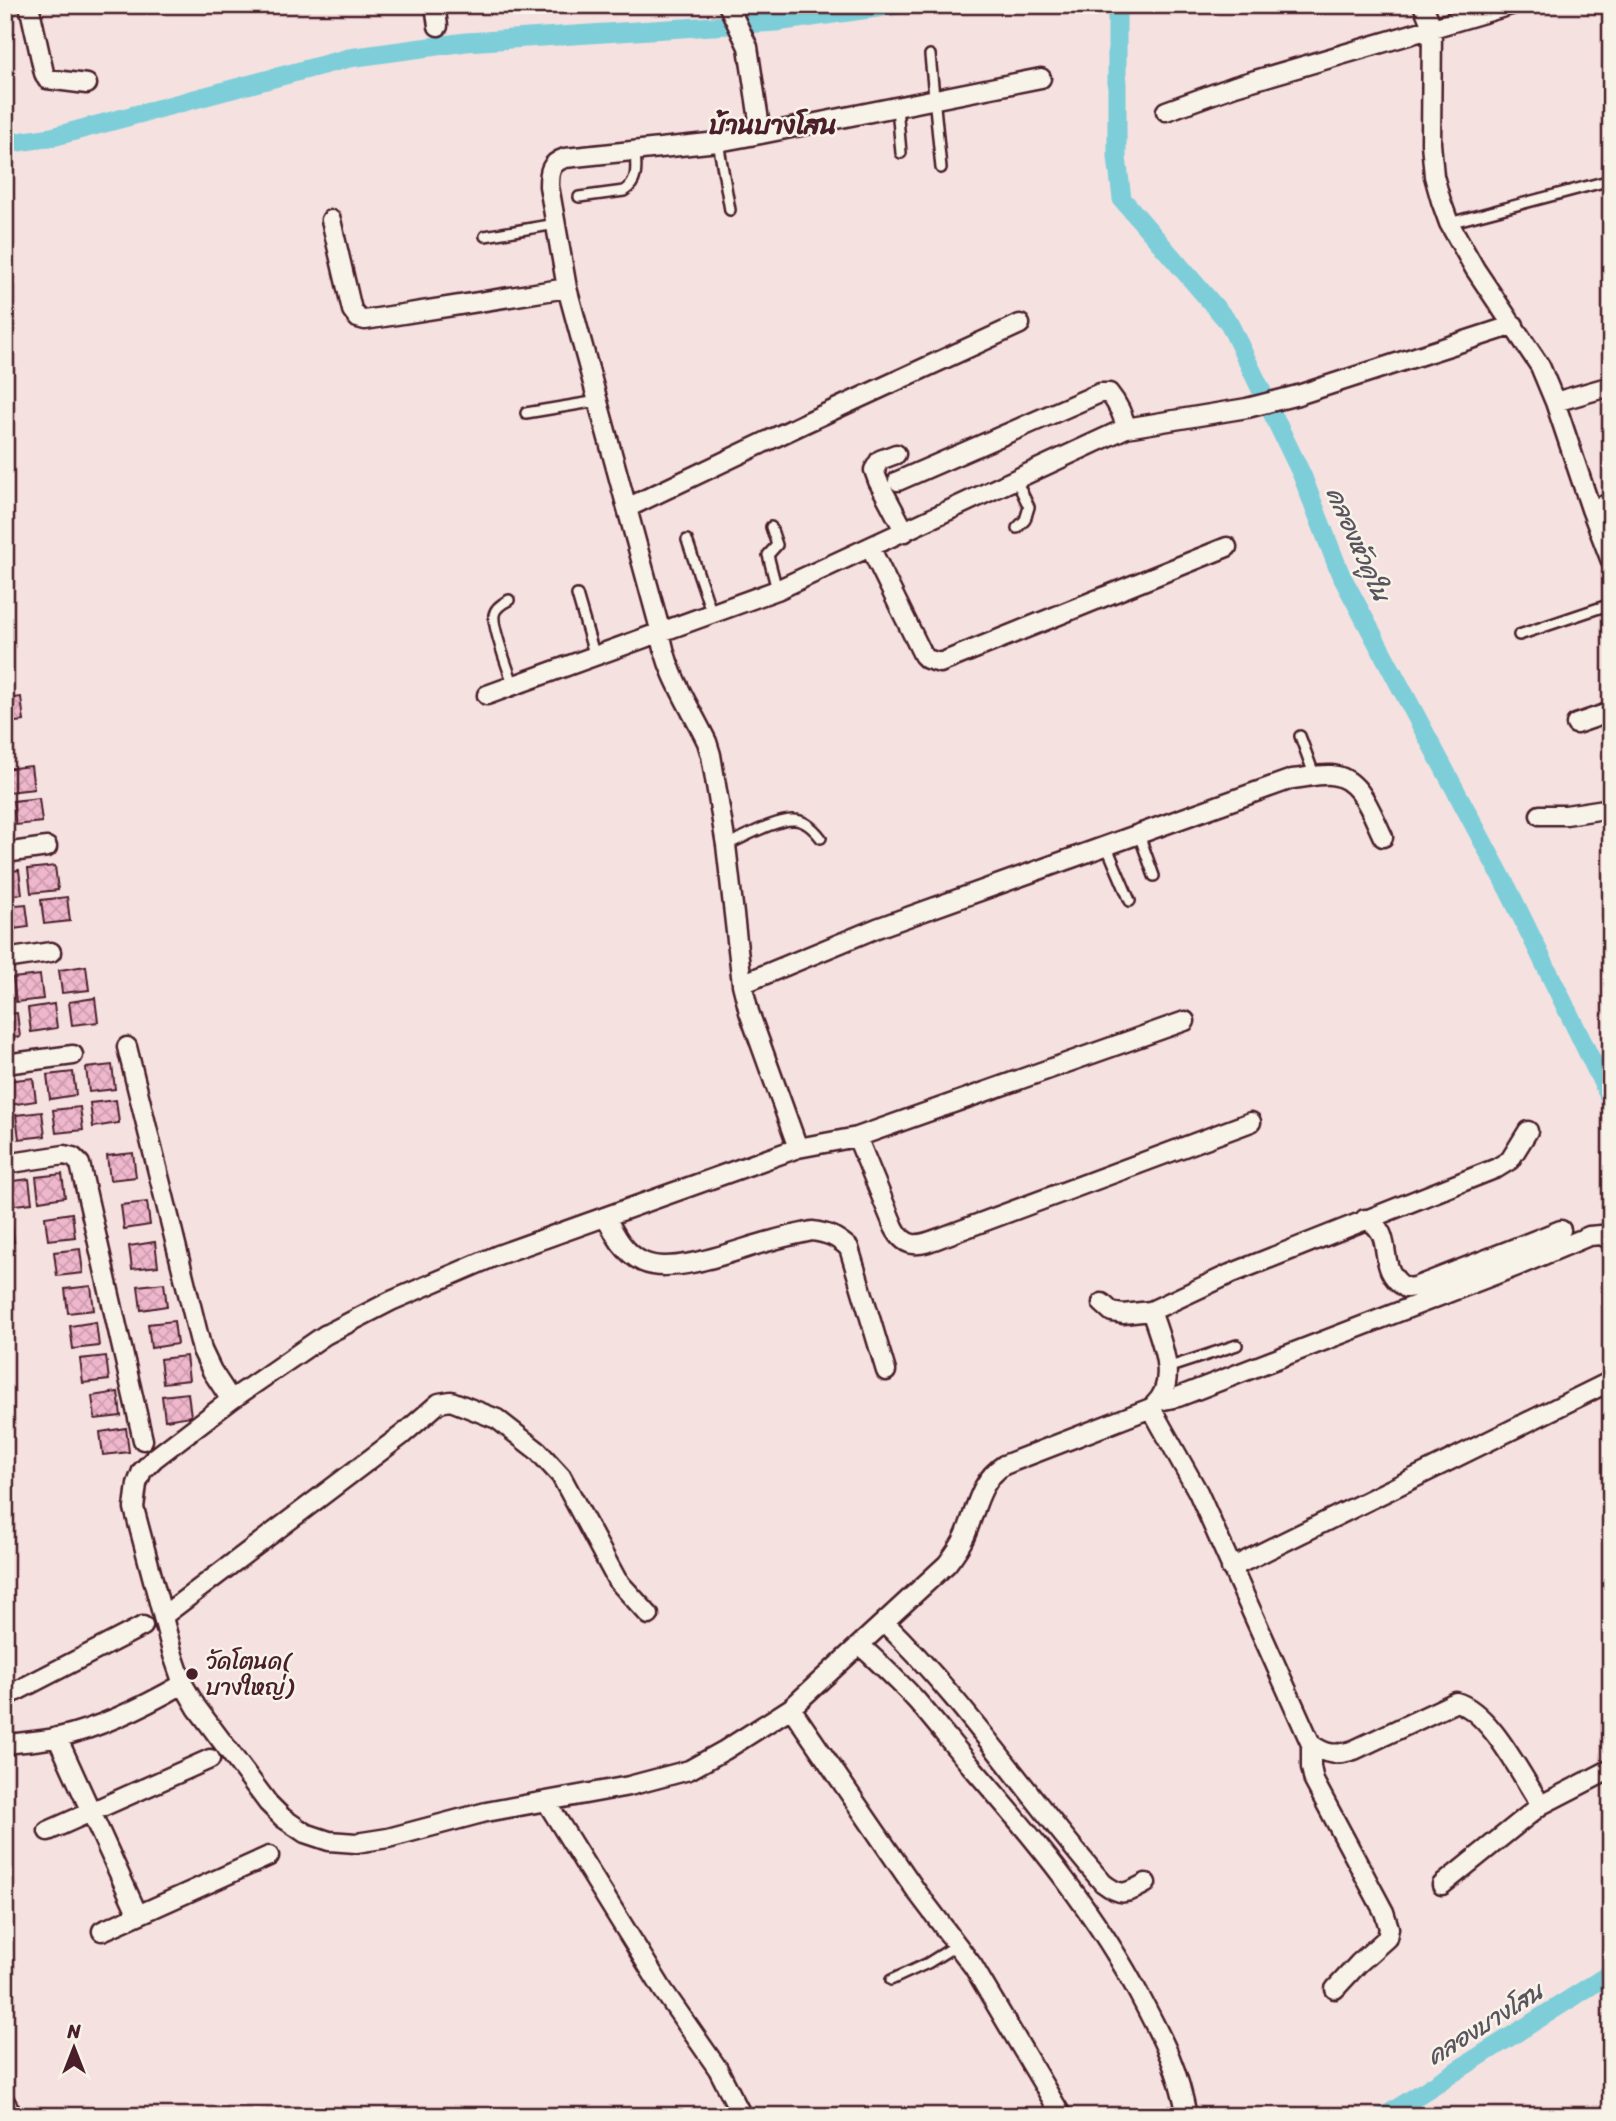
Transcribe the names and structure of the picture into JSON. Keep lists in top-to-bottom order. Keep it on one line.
{"districts":["บ้านบางโสน"],"water":["คลองหัวคูใน","คลองบางโสน"],"places":["วัดโตนด( บางใหญ่)"],"north":"top"}
